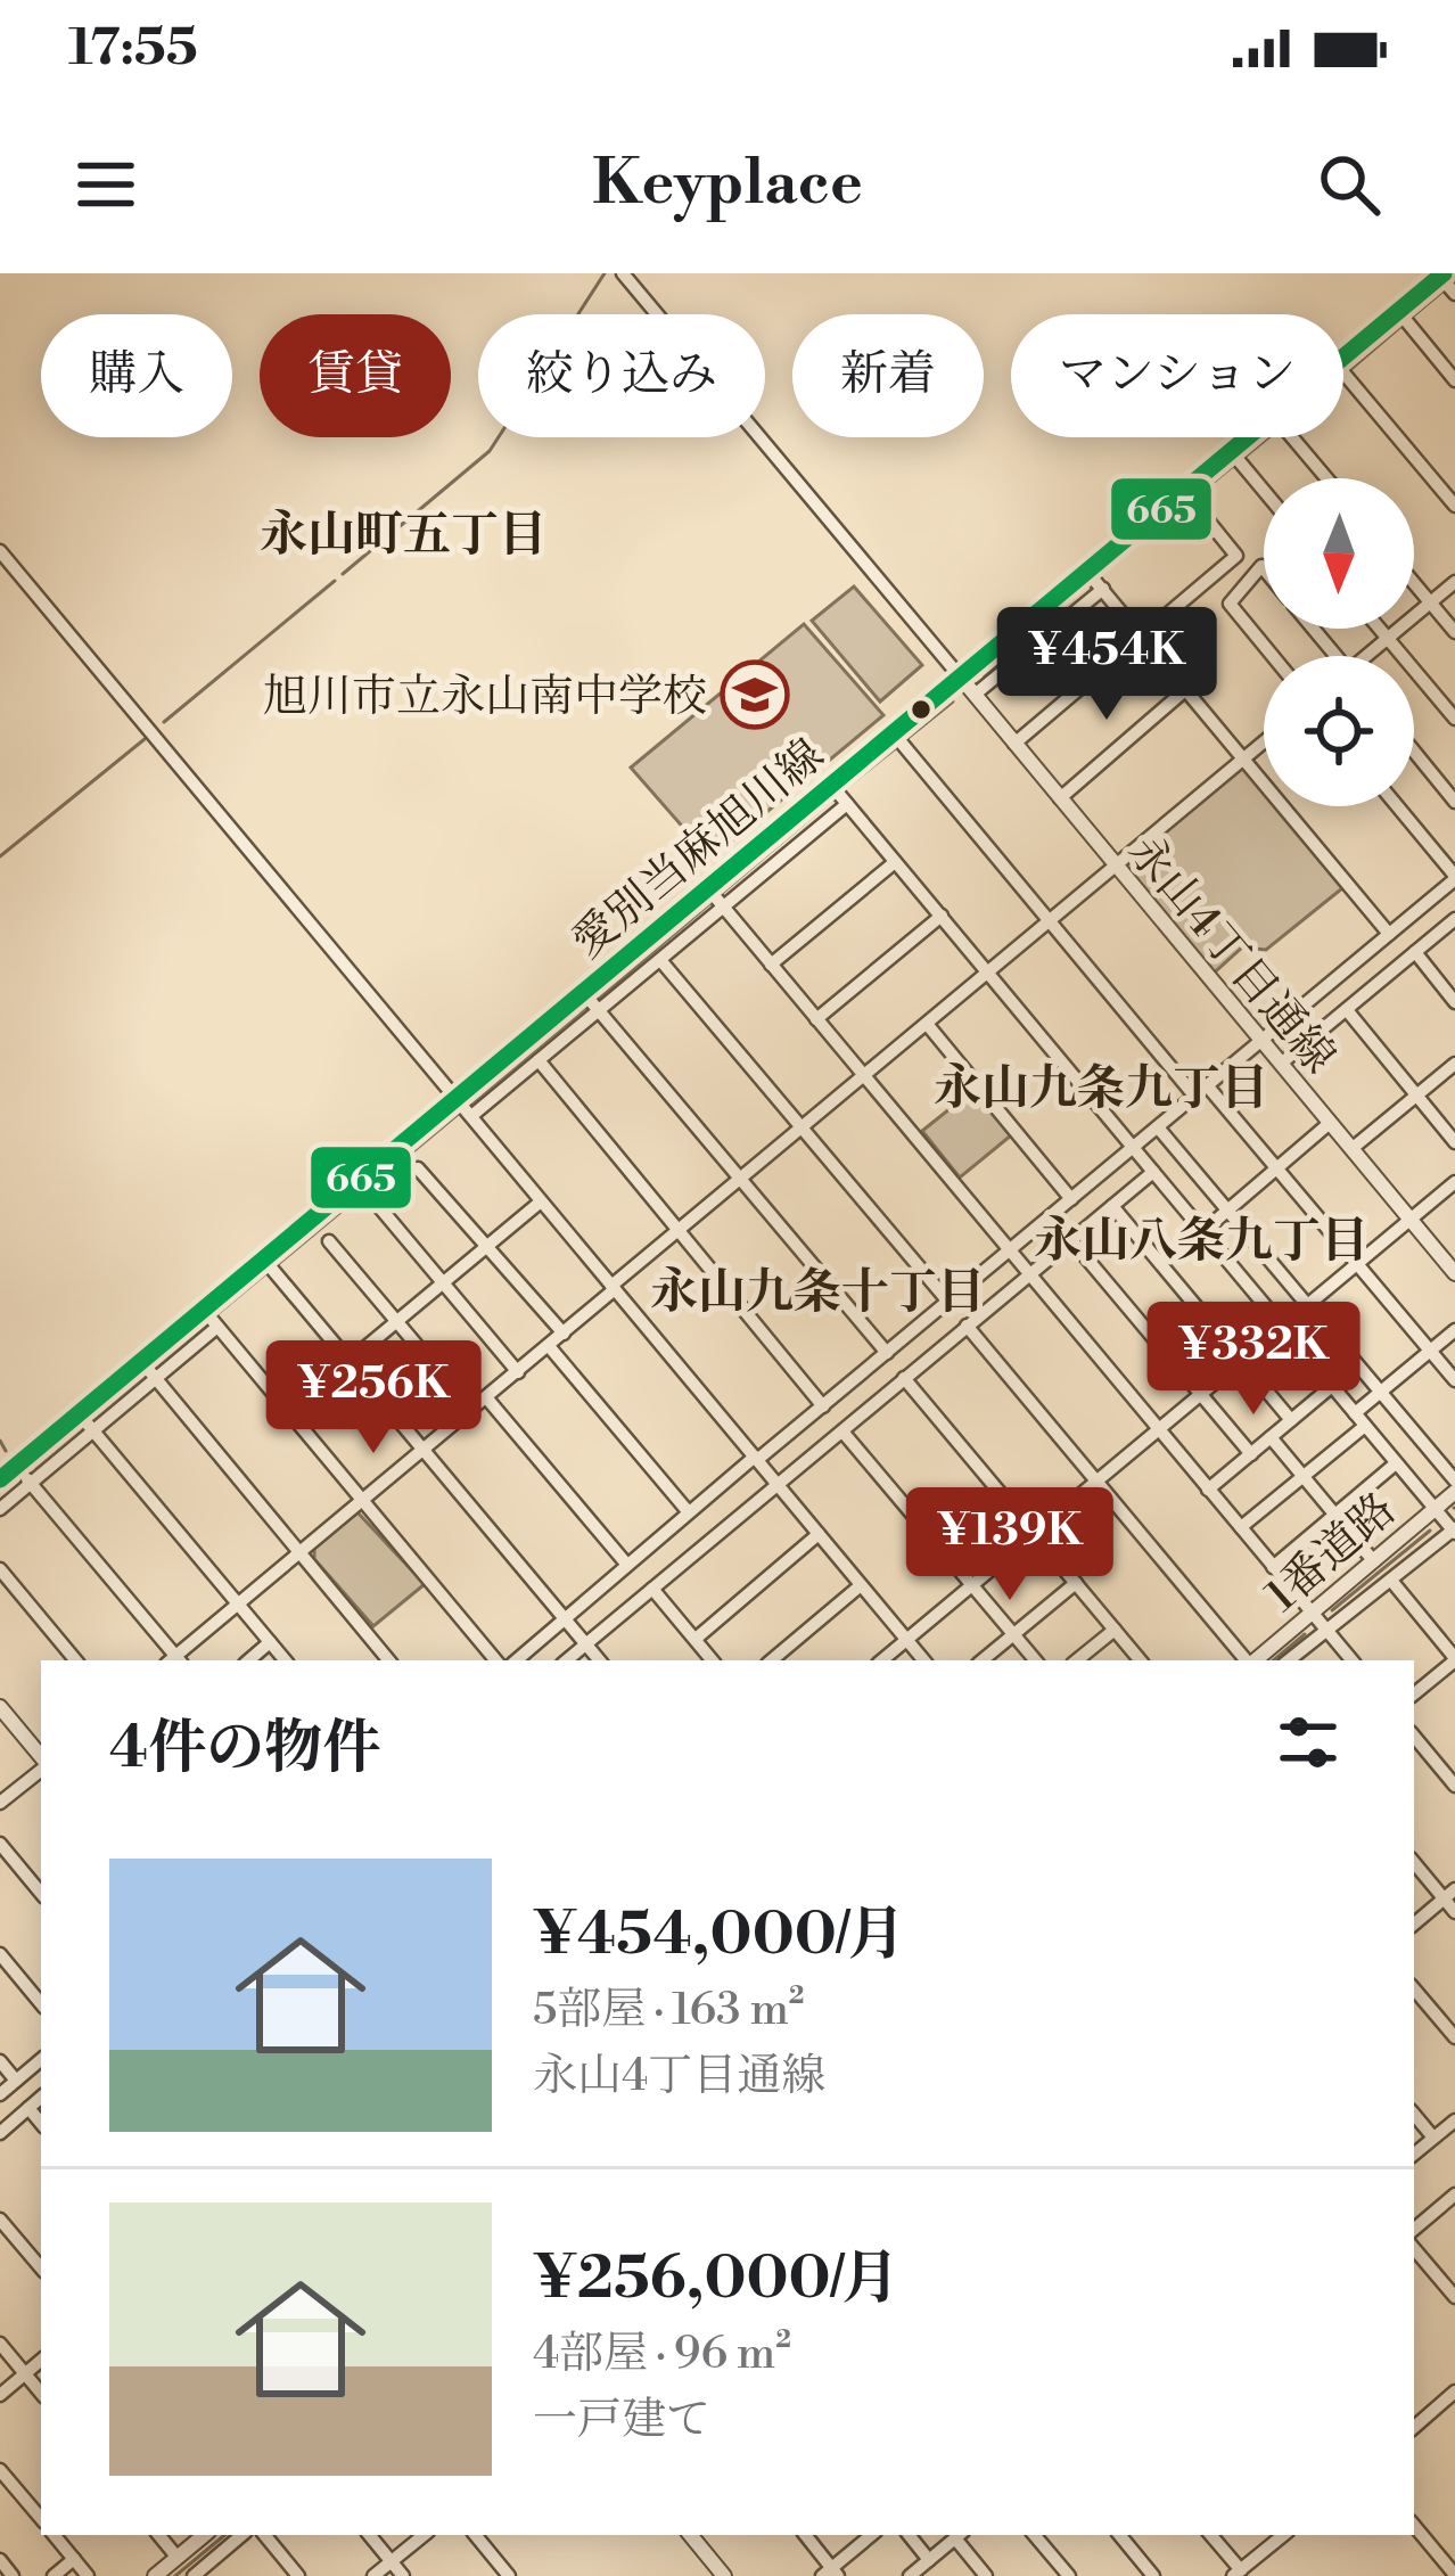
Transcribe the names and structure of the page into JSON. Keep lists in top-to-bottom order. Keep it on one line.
{"streets":{"main road":["愛別当麻旭川線"],"street":["永山4丁目通線","1番道路"]},"crossings":[["愛別当麻旭川線","永山4丁目通線"]],"districts":["永山町五丁目","永山九条九丁目","永山八条九丁目","永山九条十丁目"],"places":{"school or university":["旭川市立永山南中学校"]},"lines":["transit line 665"],"north":"bottom","page":{"status":"17:55","header":"Keyplace","chip":["購入","賃貸","絞り込み","新着","マンション"],"price":["¥454K","¥332K","¥256K","¥139K"],"heading":"4件の物件","list":[{"name":"¥454,000/月","note":"5部屋 · 163 m² · 永山4丁目通線"},{"name":"¥256,000/月","note":"4部屋 · 96 m² · 一戸建て"}]}}
